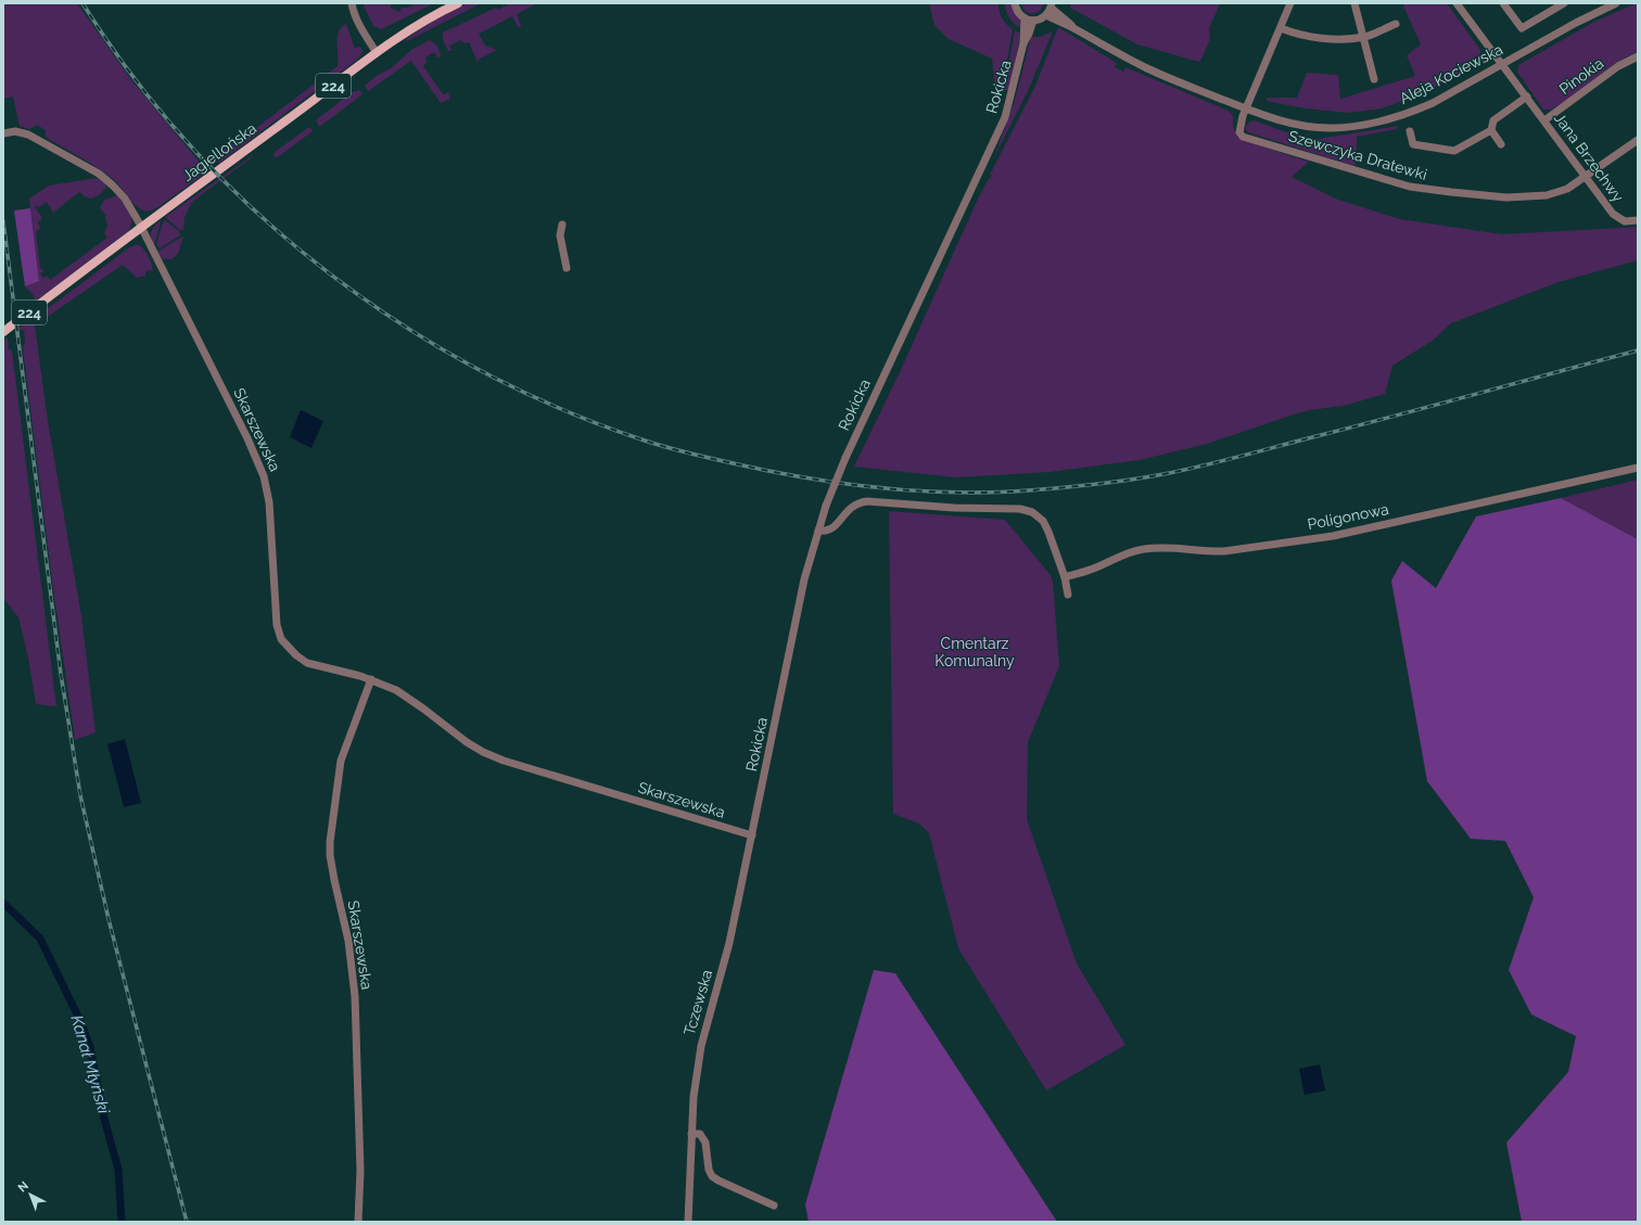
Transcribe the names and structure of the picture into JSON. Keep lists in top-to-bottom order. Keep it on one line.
{"streets":{"main road":["224","Jagiellońska"],"street":["Aleja Kociewska","Pinokia","Rokicka","Szewczyka Dratewki","Jana Brzechwy","Skarszewska","Poligonowa","Tczewska"]},"crossings":[["Aleja Kociewska","Szewczyka Dratewki"],["Aleja Kociewska","Jana Brzechwy"],["Pinokia","Jana Brzechwy"],["Rokicka","Tczewska"],["Jagiellońska","Skarszewska"],["Szewczyka Dratewki","Jana Brzechwy"],["Skarszewska","Tczewska"]],"water":["Kanał Młyński"],"parks":["Cmentarz Komunalny"],"north":"top left"}
